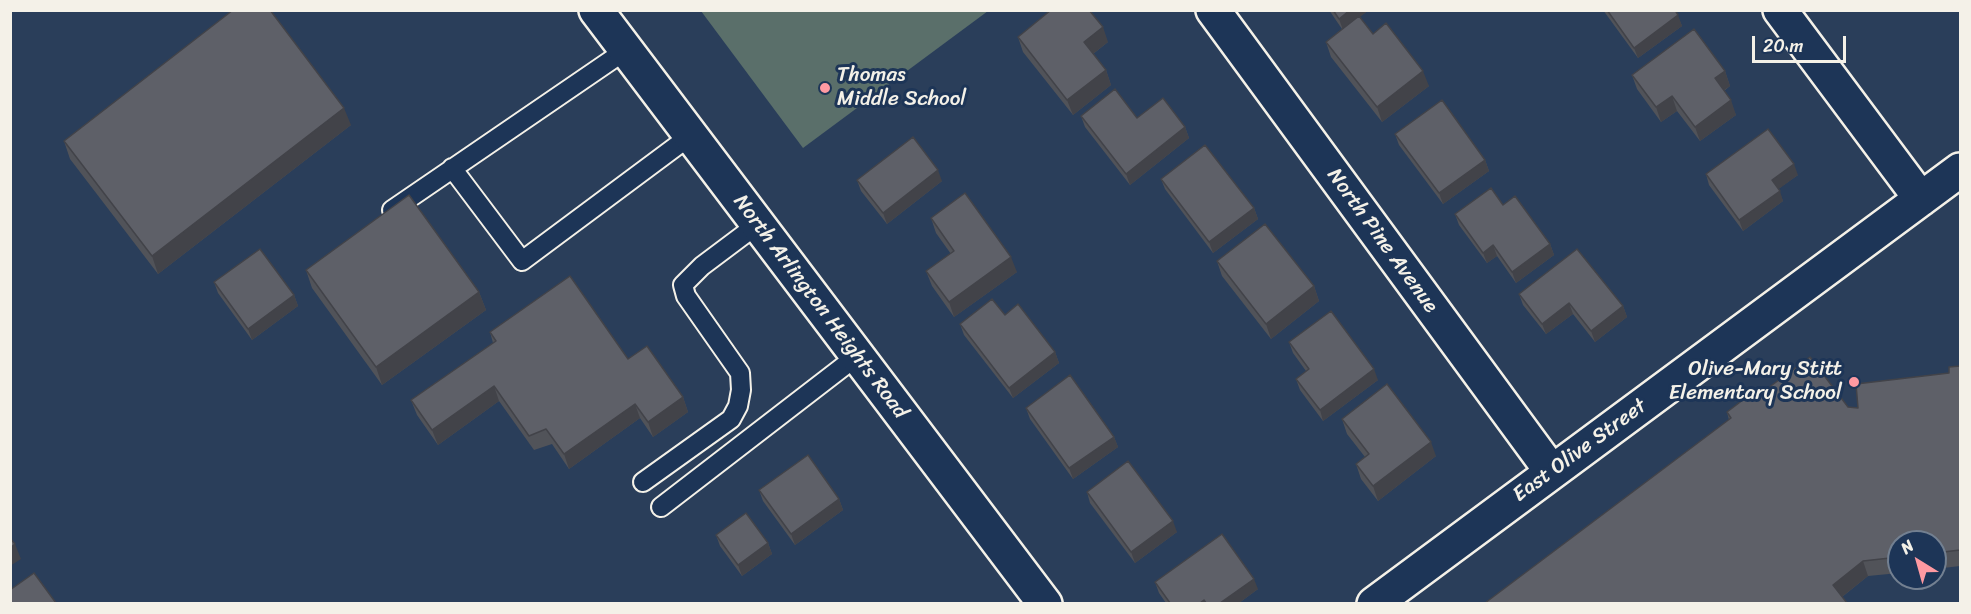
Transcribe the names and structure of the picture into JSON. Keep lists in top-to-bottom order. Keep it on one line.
{"streets":{"street":["North Pine Avenue","North Arlington Heights Road","East Olive Street"]},"crossings":[["North Pine Avenue","East Olive Street"]],"places":["Thomas Middle School","Olive-Mary Stitt Elementary School"],"scale_bar":"20 m","north":"top left"}
